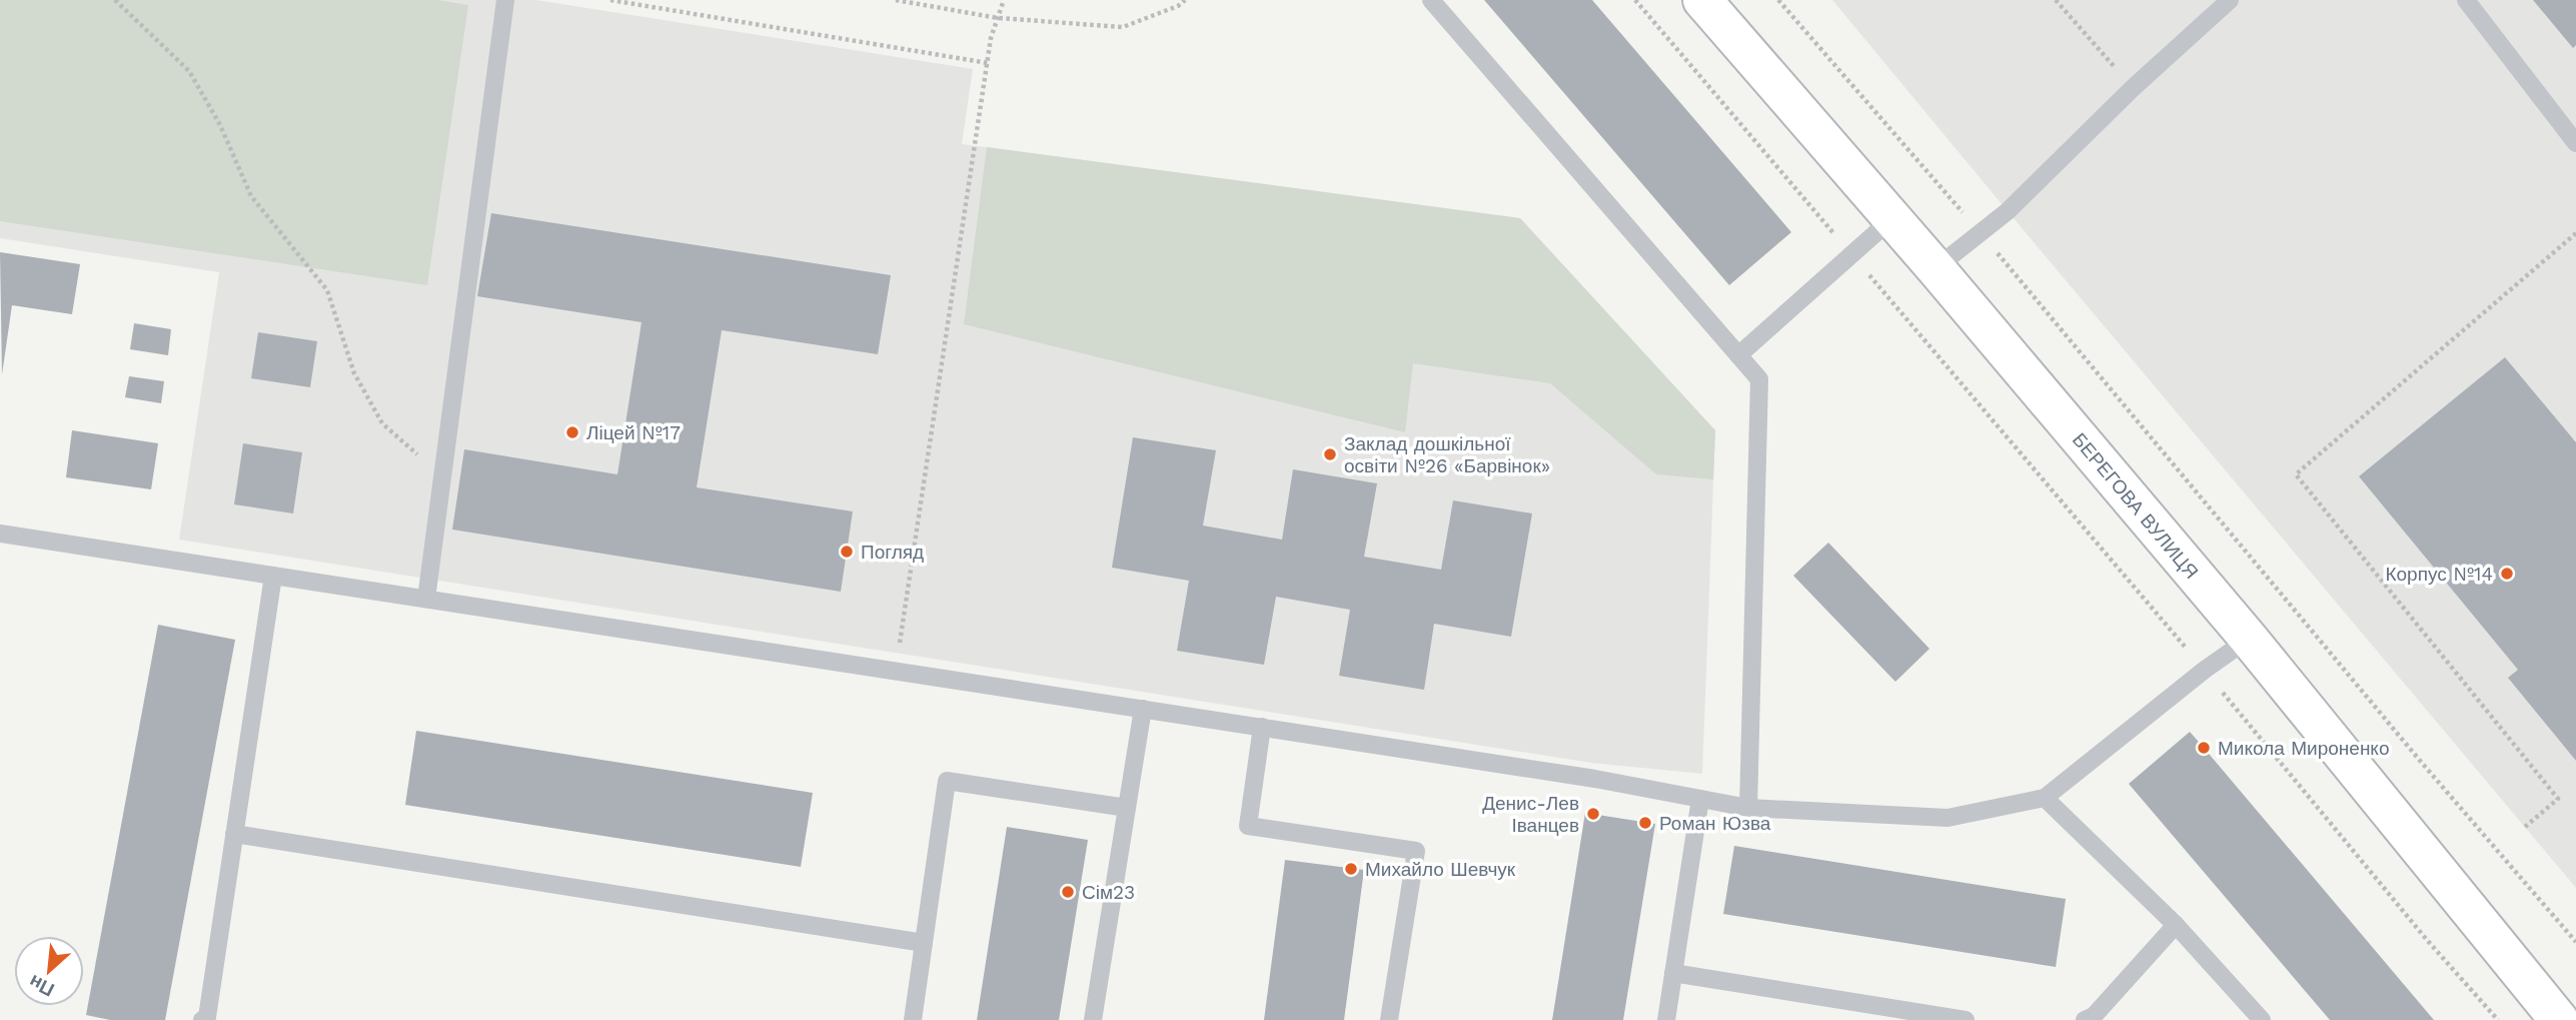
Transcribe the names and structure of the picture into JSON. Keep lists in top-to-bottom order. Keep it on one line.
{"streets":{"street":["БЕРЕГОВА ВУЛИЦЯ"]},"places":["Ліцей №17","Заклад дошкільної освіти №26 «Барвінок»","Погляд","Корпус №14","Микола Мироненко","Денис-Лев Іванцев","Роман Юзва","Михайло Шевчук","Сім23"],"north":"bottom left"}
